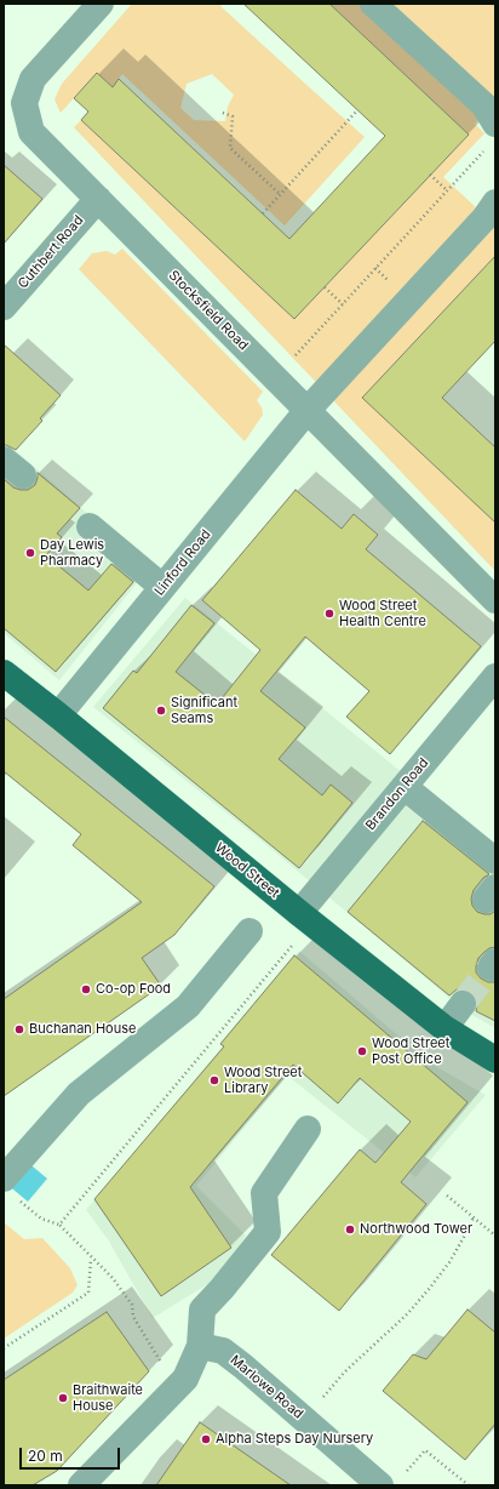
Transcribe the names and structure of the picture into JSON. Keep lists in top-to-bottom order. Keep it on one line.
{"streets":{"main road":["Wood Street"],"street":["Cuthbert Road","Stocksfield Road","Linford Road","Brandon Road","Marlowe Road"]},"crossings":[["Cuthbert Road","Stocksfield Road"],["Stocksfield Road","Linford Road"],["Linford Road","Wood Street"],["Brandon Road","Wood Street"]],"places":["Day Lewis Pharmacy","Wood Street Health Centre","Significant Seams","Co-op Food","Buchanan House","Wood Street Post Office","Wood Street Library","Northwood Tower","Braithwaite House","Alpha Steps Day Nursery"],"scale_bar":"20 m"}
